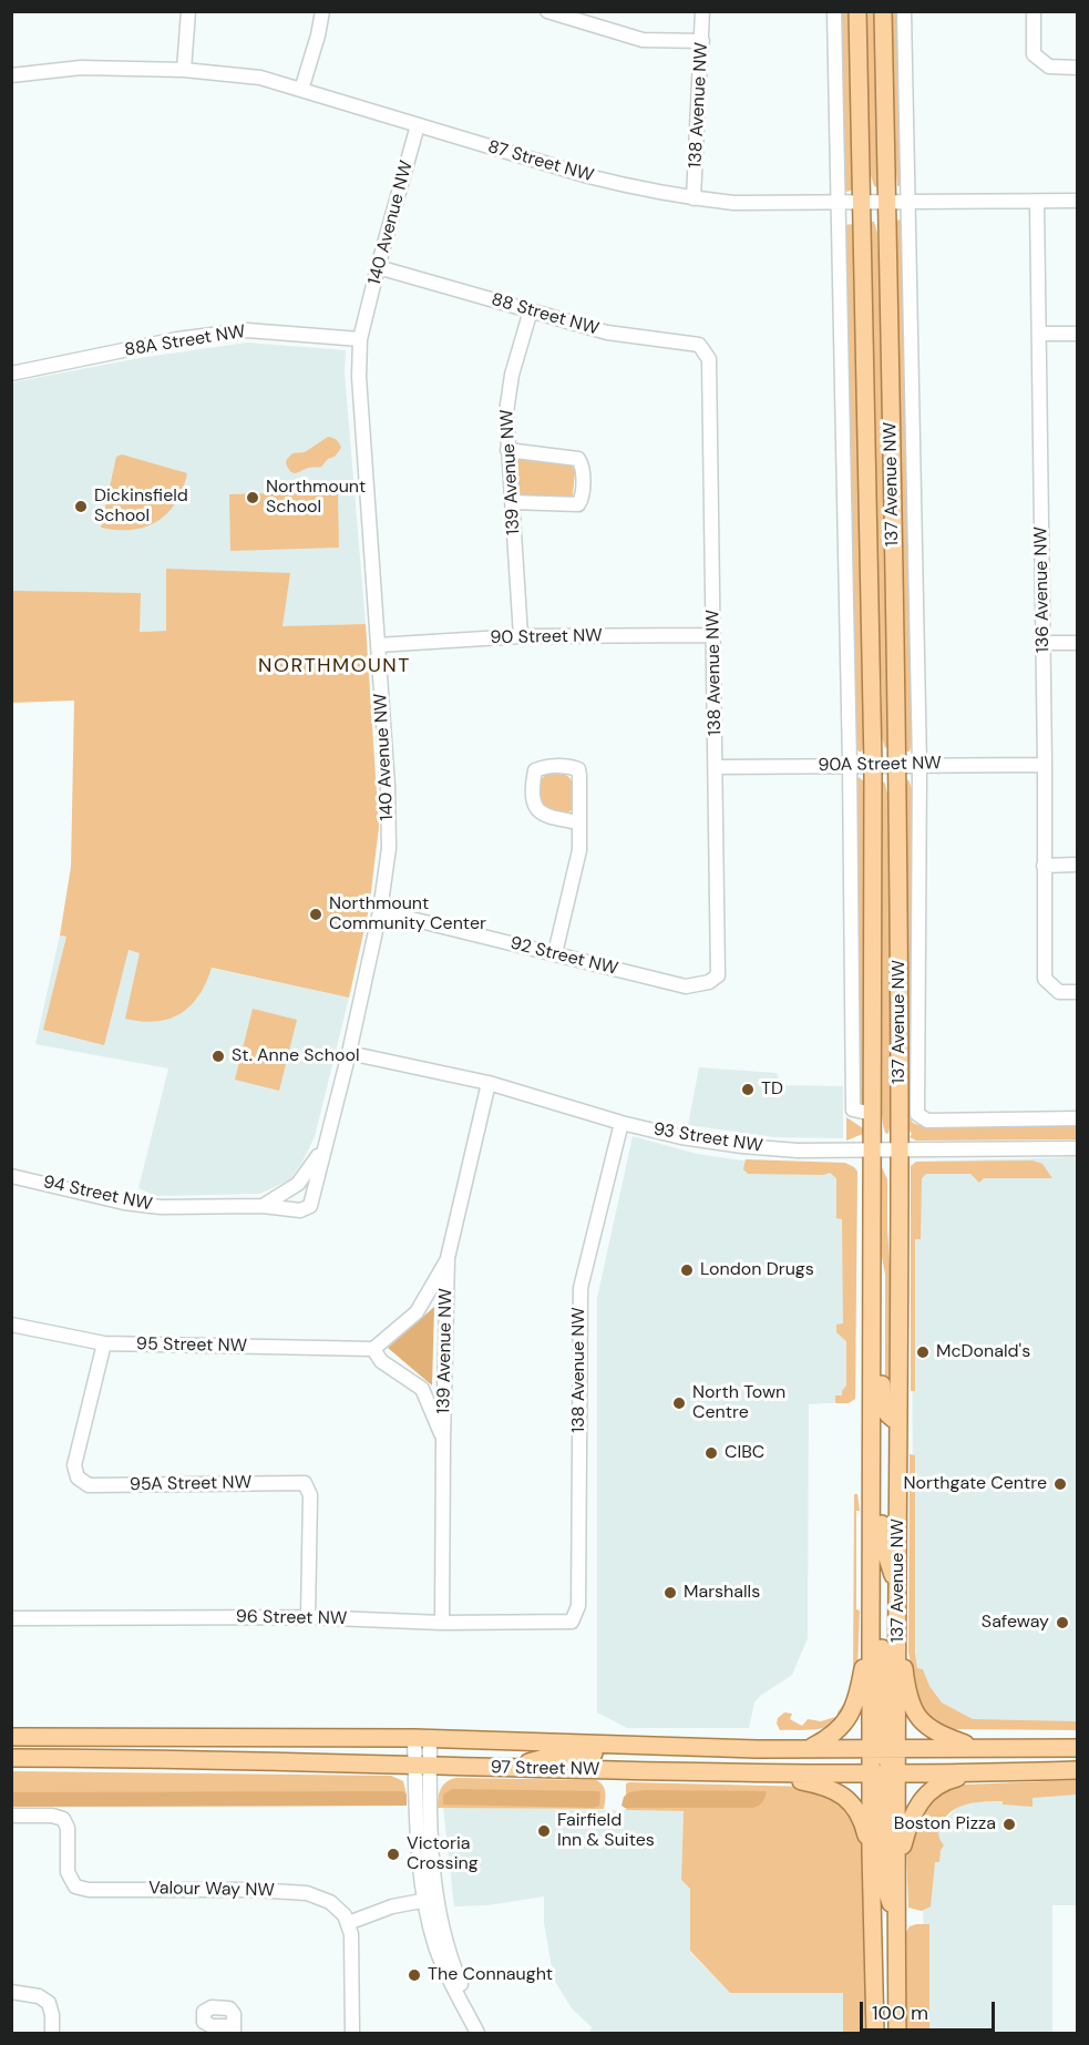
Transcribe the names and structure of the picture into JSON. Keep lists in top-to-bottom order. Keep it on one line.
{"streets":{"main road":["137 Avenue NW","97 Street NW"],"street":["138 Avenue NW","87 Street NW","140 Avenue NW","88 Street NW","88A Street NW","139 Avenue NW","136 Avenue NW","90 Street NW","90A Street NW","92 Street NW","93 Street NW","94 Street NW","95 Street NW","95A Street NW","96 Street NW","Valour Way NW"]},"crossings":[["138 Avenue NW","87 Street NW"],["138 Avenue NW","88 Street NW"],["138 Avenue NW","90 Street NW"],["138 Avenue NW","90A Street NW"],["138 Avenue NW","92 Street NW"],["138 Avenue NW","93 Street NW"],["138 Avenue NW","96 Street NW"],["87 Street NW","140 Avenue NW"],["87 Street NW","137 Avenue NW"],["87 Street NW","136 Avenue NW"],["140 Avenue NW","88 Street NW"],["140 Avenue NW","88A Street NW"],["140 Avenue NW","90 Street NW"],["140 Avenue NW","92 Street NW"],["140 Avenue NW","93 Street NW"],["140 Avenue NW","94 Street NW"],["88 Street NW","139 Avenue NW"],["139 Avenue NW","90 Street NW"],["139 Avenue NW","93 Street NW"],["139 Avenue NW","96 Street NW"],["137 Avenue NW","90A Street NW"],["137 Avenue NW","93 Street NW"],["137 Avenue NW","97 Street NW"],["136 Avenue NW","90A Street NW"],["95 Street NW","95A Street NW"],["95A Street NW","96 Street NW"]],"districts":["NORTHMOUNT"],"places":["Northmount School","Dickinsfield School","Northmount Community Center","St. Anne School","TD","London Drugs","McDonald's","North Town Centre","CIBC","Northgate Centre","Marshalls","Safeway","Boston Pizza","Fairfield Inn & Suites","Victoria Crossing","The Connaught"],"scale_bar":"100 m"}
